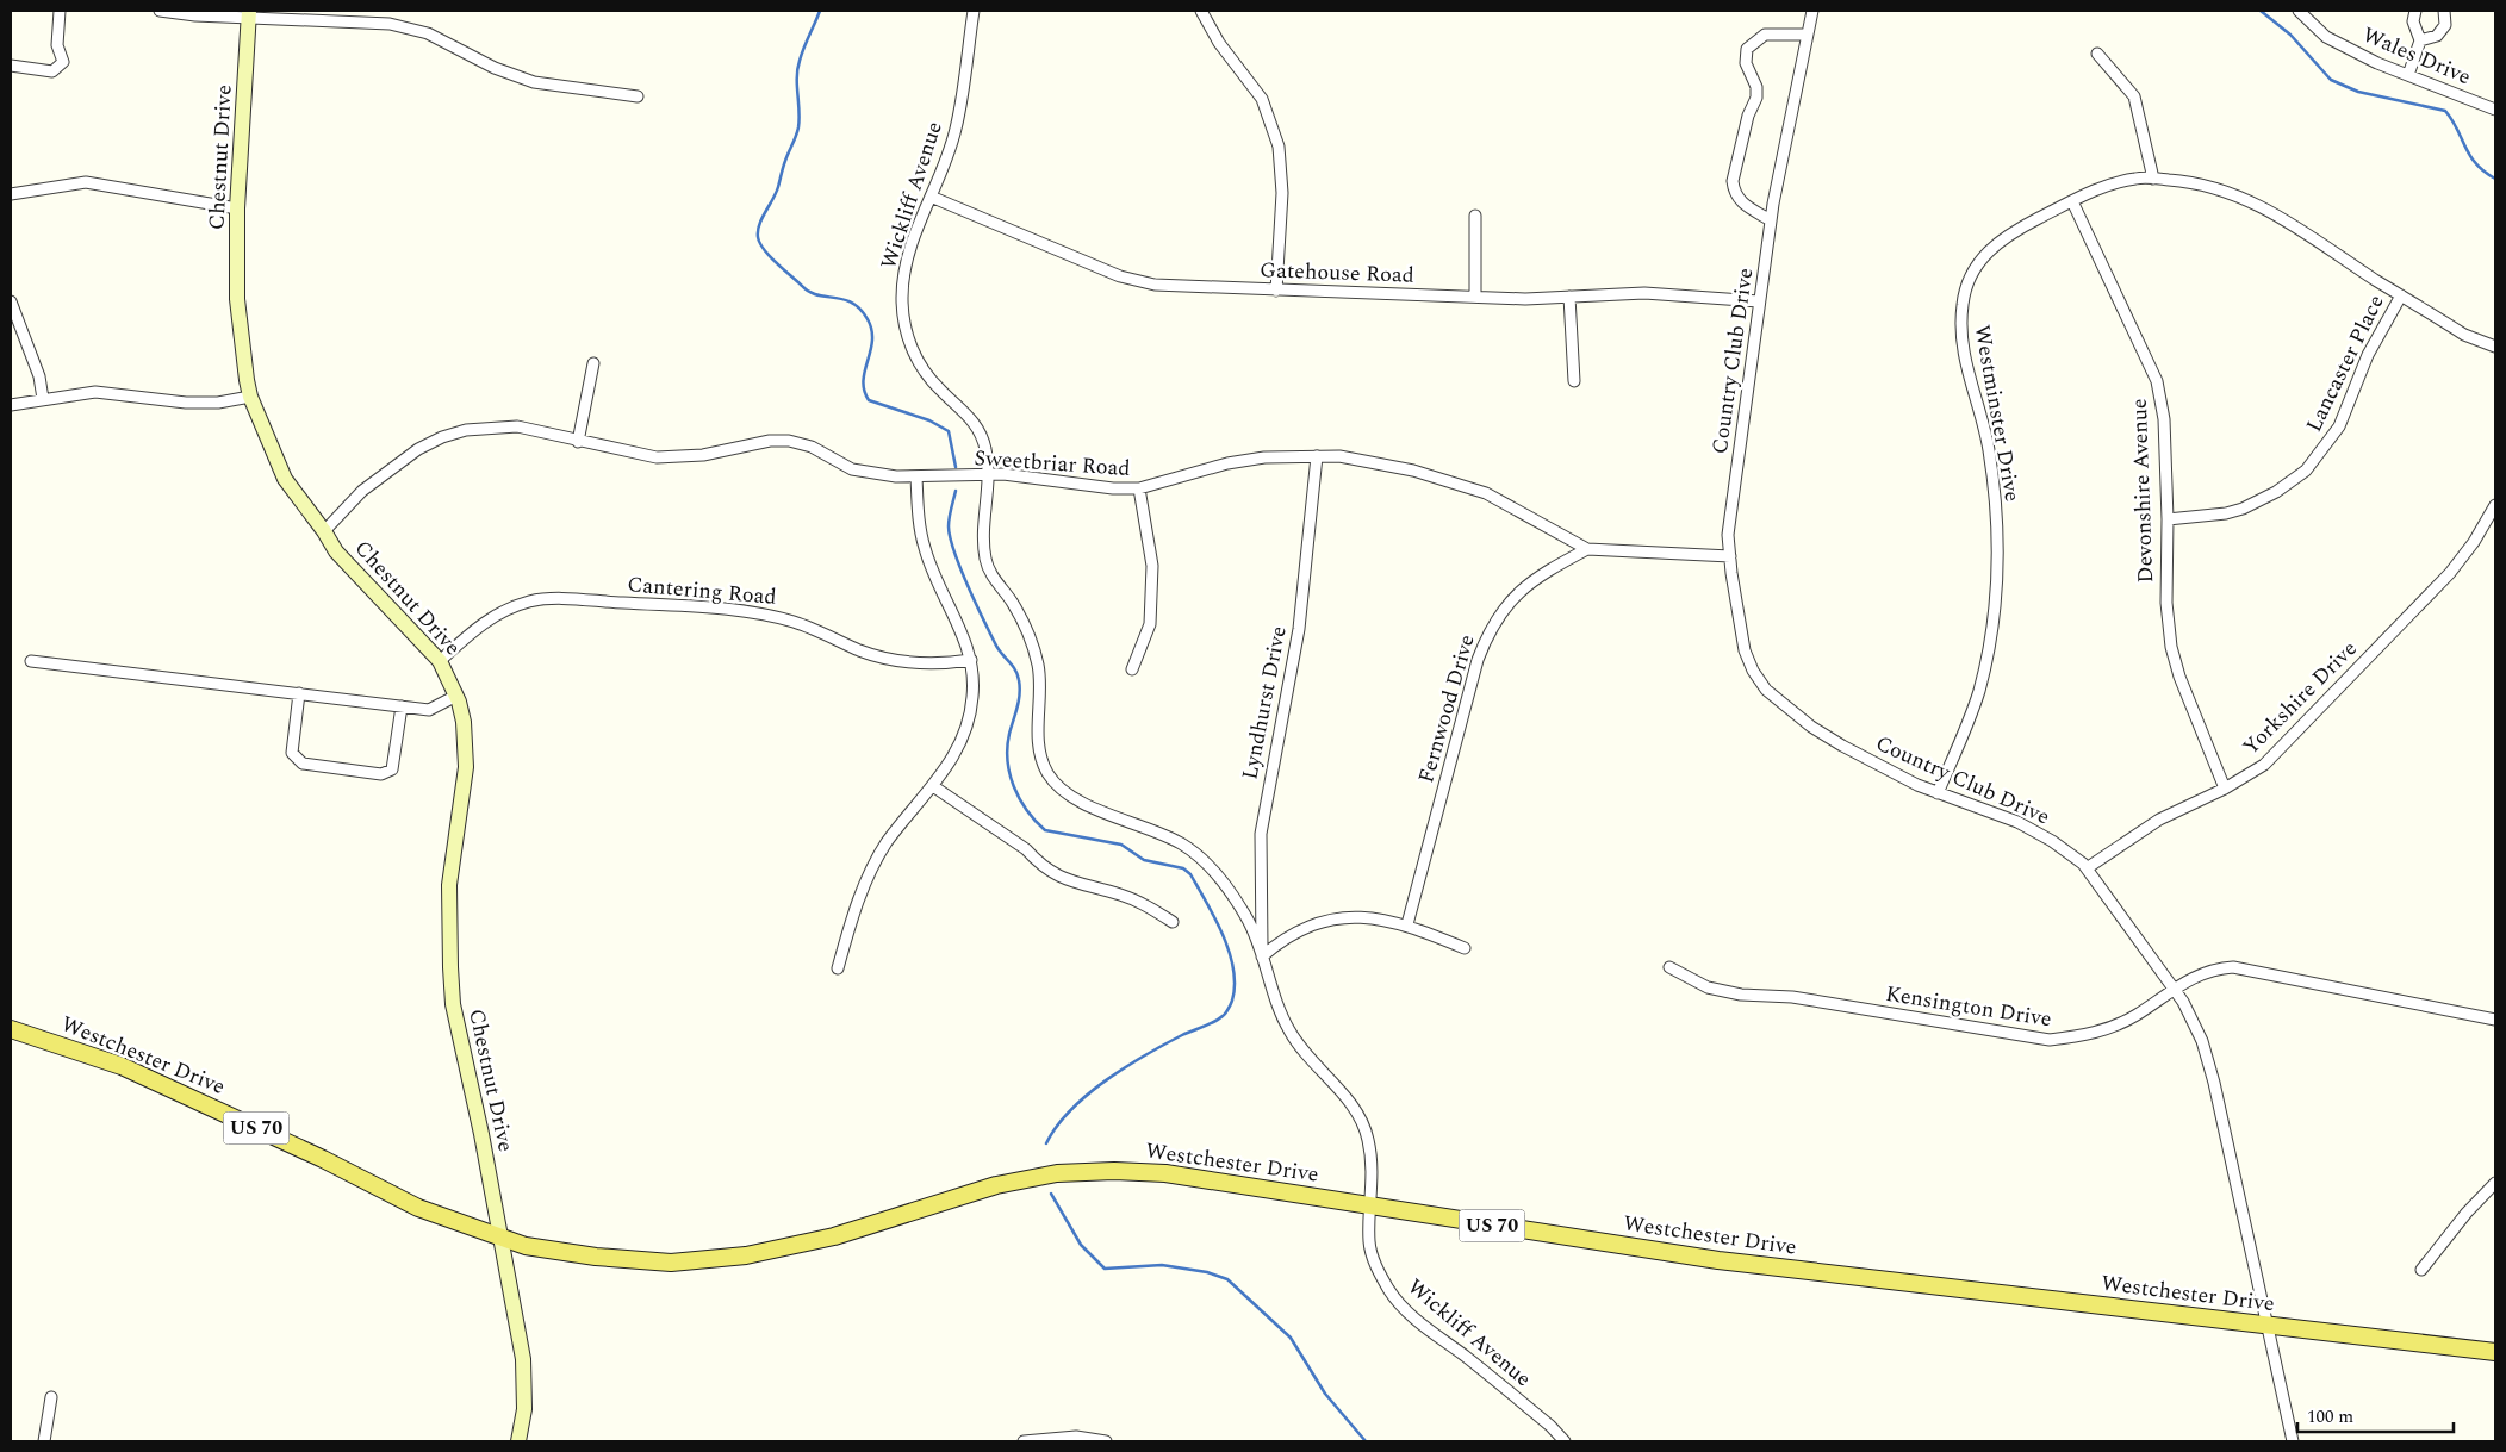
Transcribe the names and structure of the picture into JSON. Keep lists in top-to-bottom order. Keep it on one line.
{"streets":{"main road":["Westchester Drive","US 70"],"street":["Wales Drive","Chestnut Drive","Wickliff Avenue","Gatehouse Road","Country Club Drive","Lancaster Place","Westminster Drive","Sweetbriar Road","Devonshire Avenue","Cantering Road","Yorkshire Drive","Lyndhurst Drive","Fernwood Drive","Kensington Drive"]},"crossings":[["Chestnut Drive","Sweetbriar Road"],["Chestnut Drive","Cantering Road"],["Chestnut Drive","Westchester Drive"],["Wickliff Avenue","Gatehouse Road"],["Wickliff Avenue","Sweetbriar Road"],["Wickliff Avenue","Lyndhurst Drive"],["Wickliff Avenue","Westchester Drive"],["Gatehouse Road","Country Club Drive"],["Country Club Drive","Westminster Drive"],["Country Club Drive","Sweetbriar Road"],["Country Club Drive","Yorkshire Drive"],["Country Club Drive","Kensington Drive"],["Country Club Drive","Westchester Drive"],["Lancaster Place","Westminster Drive"],["Lancaster Place","Devonshire Avenue"],["Westminster Drive","Devonshire Avenue"],["Sweetbriar Road","Lyndhurst Drive"],["Sweetbriar Road","Fernwood Drive"],["Devonshire Avenue","Yorkshire Drive"]],"scale_bar":"100 m"}
